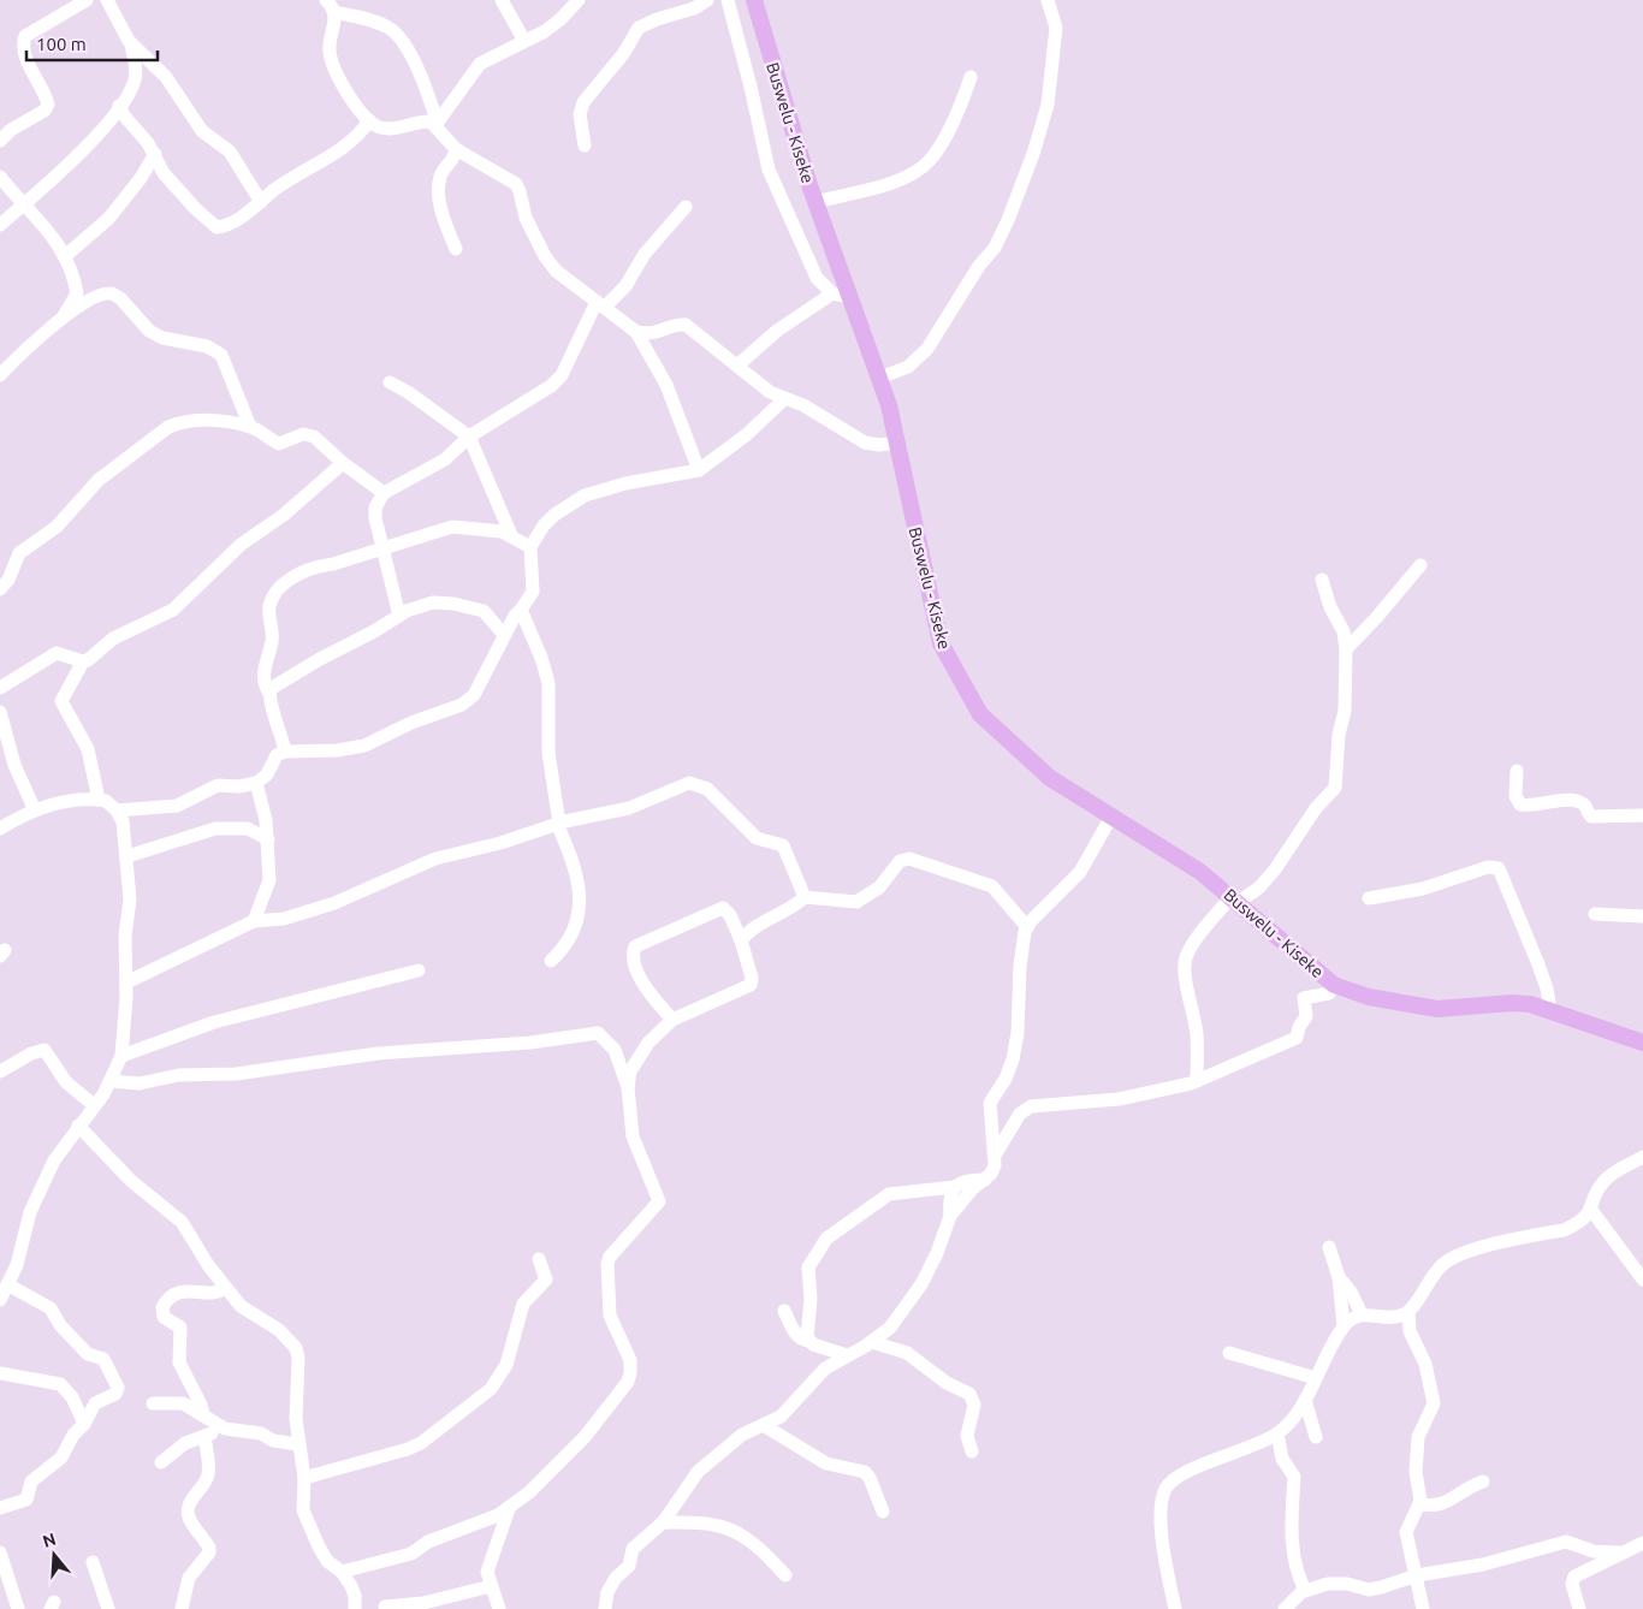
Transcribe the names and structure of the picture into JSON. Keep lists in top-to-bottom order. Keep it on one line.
{"streets":{"main road":["Buswelu - Kiseke"]},"scale_bar":"100 m","north":"top"}
